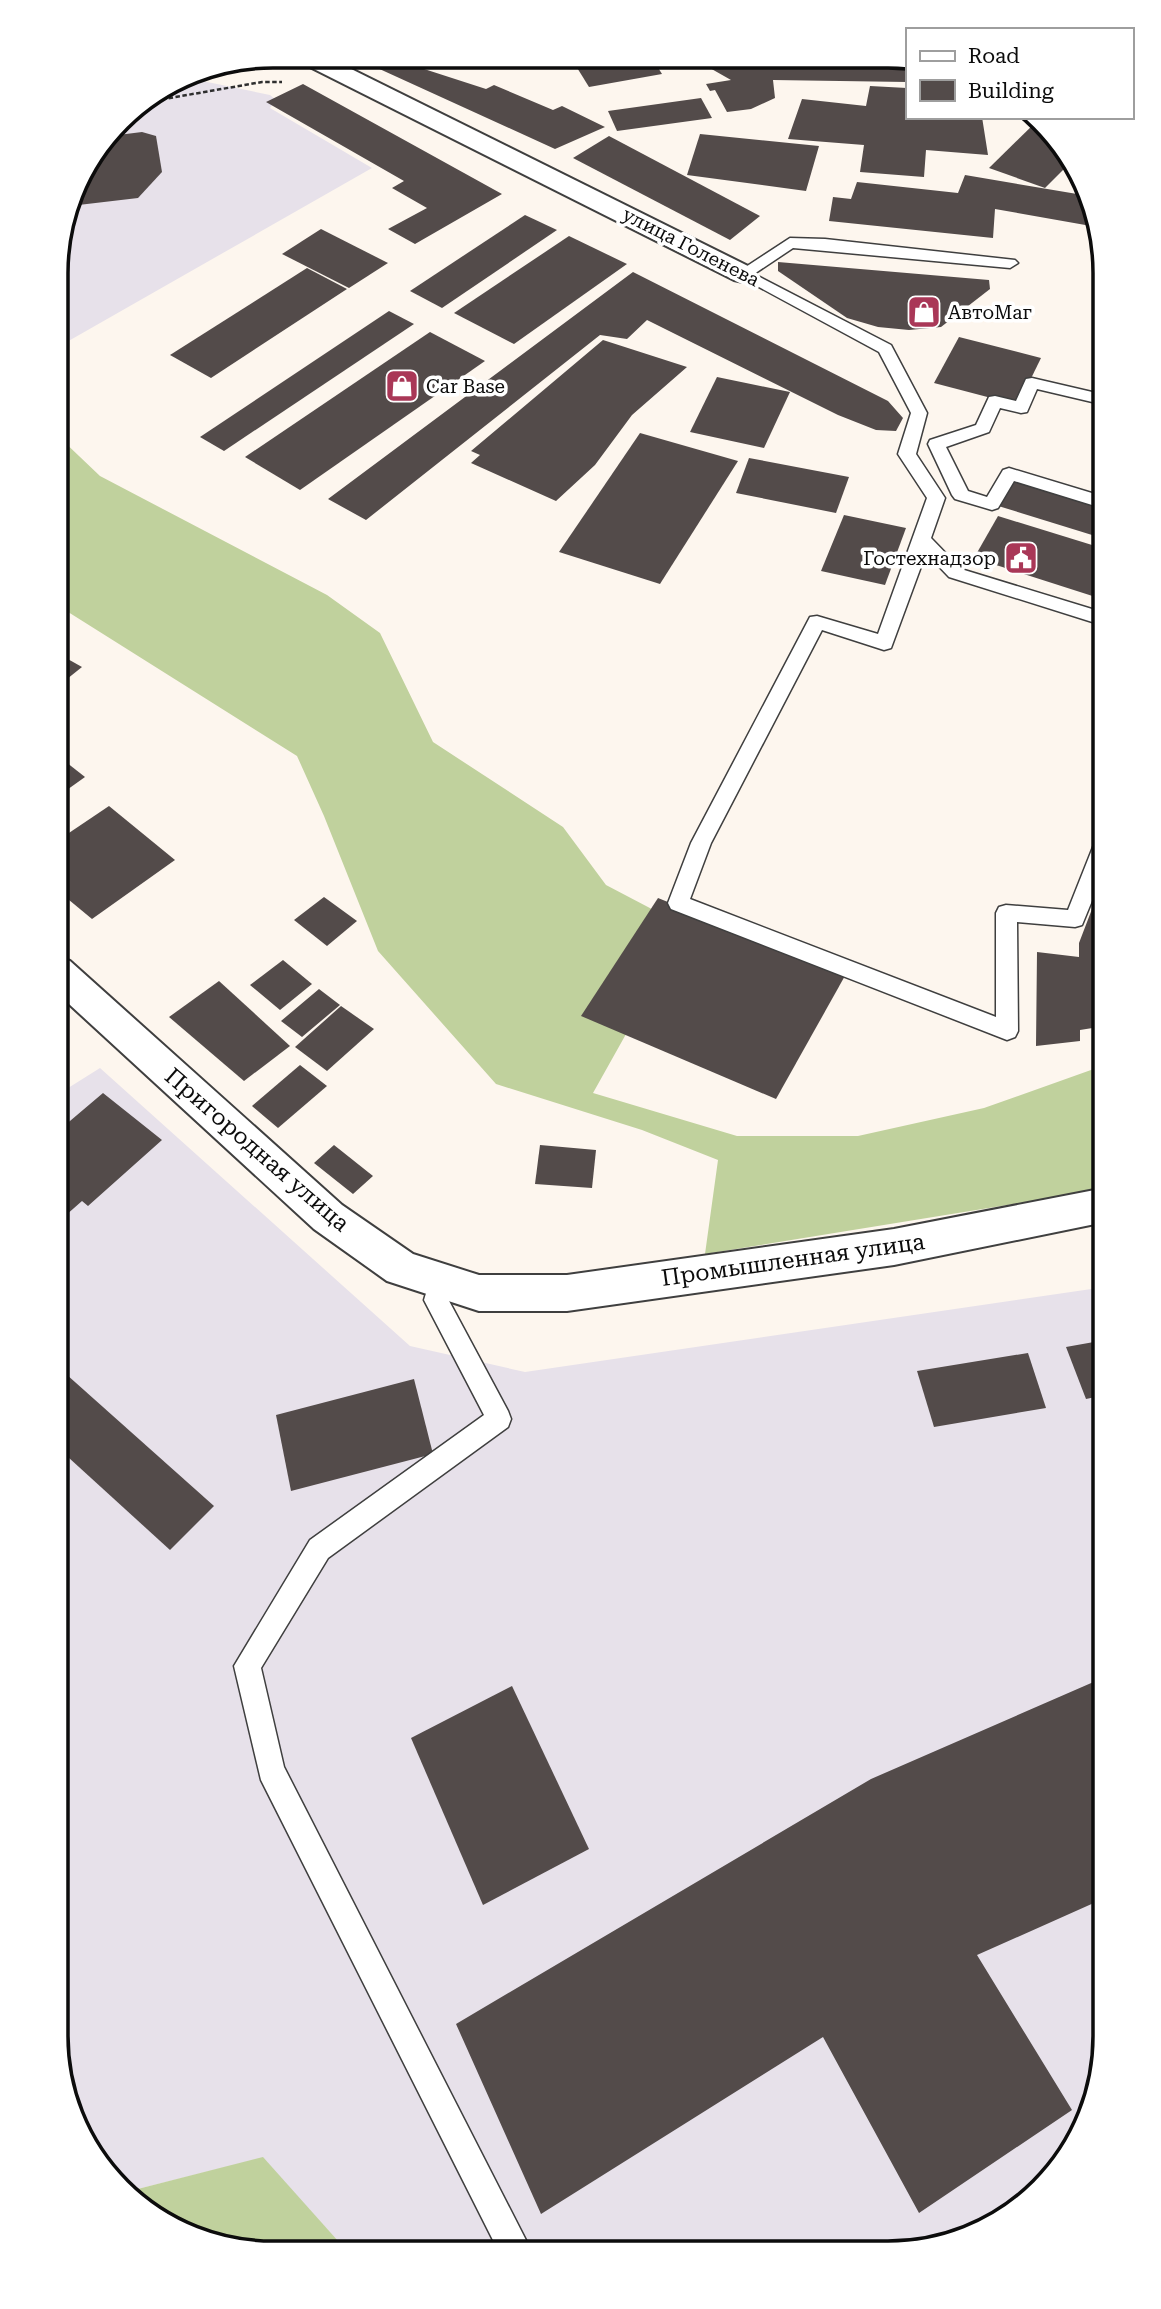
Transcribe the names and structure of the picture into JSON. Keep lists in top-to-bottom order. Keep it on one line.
{"streets":{"street":["улица Голенева","Пригородная улица","Промышленная улица"]},"crossings":[["Пригородная улица","Промышленная улица"]],"places":{"shop":["АвтоМаг","Car Base"],"public building":["Гостехнадзор"]},"legend":["Road","Building"]}
